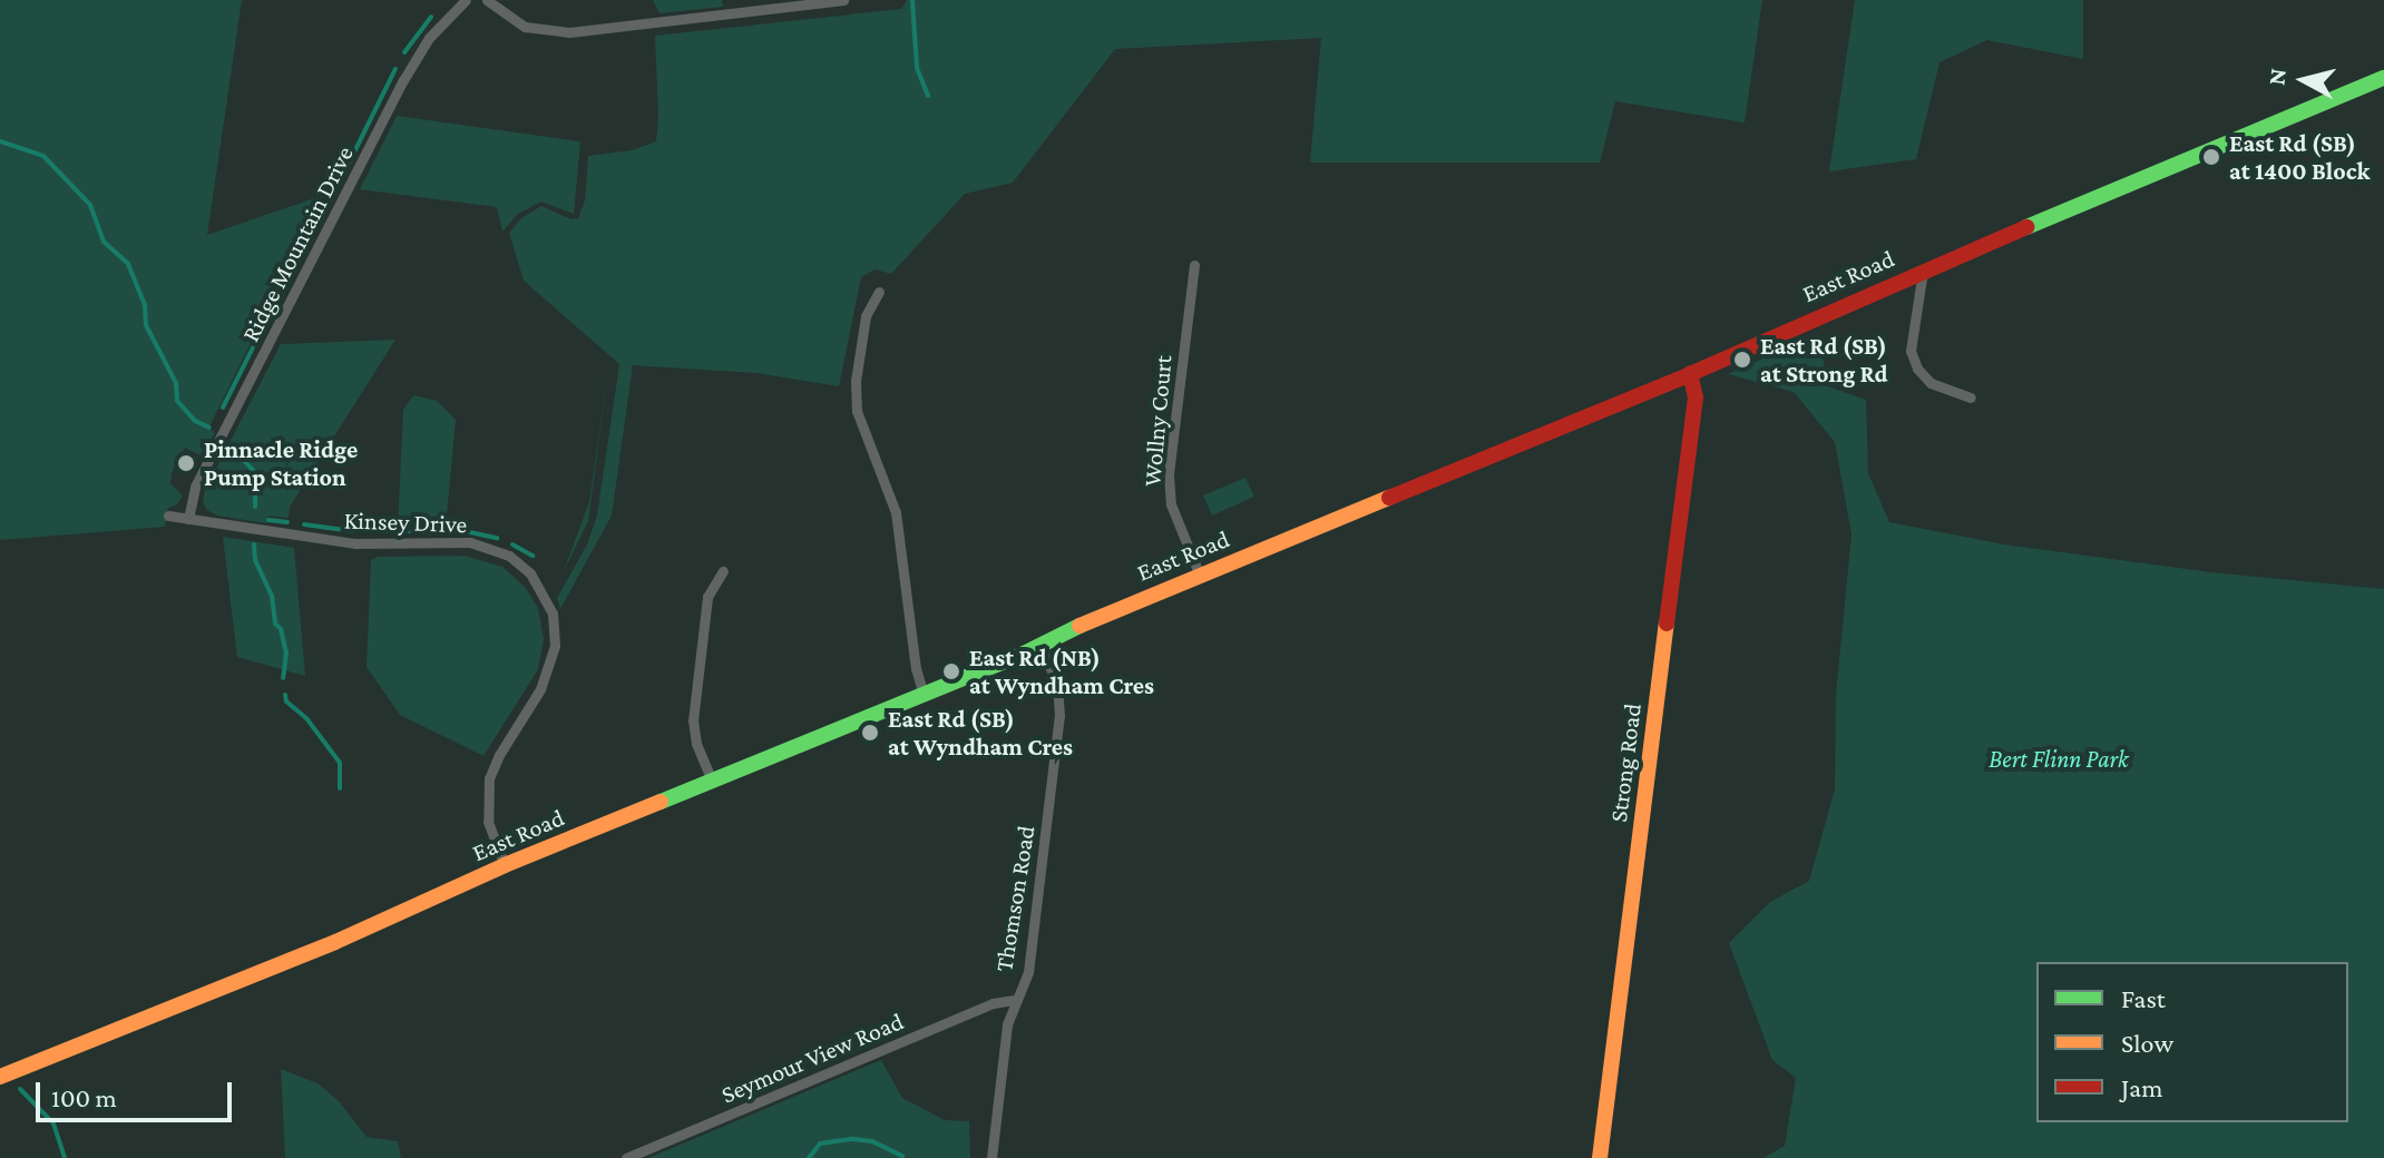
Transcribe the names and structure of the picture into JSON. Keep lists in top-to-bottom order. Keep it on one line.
{"streets":{"main road":["East Road","Strong Road"],"street":["Ridge Mountain Drive","Wollny Court","Kinsey Drive","Thomson Road","Seymour View Road"]},"crossings":[["Ridge Mountain Drive","Kinsey Drive"],["East Road","Wollny Court"],["East Road","Kinsey Drive"],["East Road","Strong Road"],["East Road","Thomson Road"],["Thomson Road","Seymour View Road"]],"parks":["Bert Flinn Park"],"places":["East Rd (SB) at 1400 Block","East Rd (SB) at Strong Rd","Pinnacle Ridge Pump Station","East Rd (NB) at Wyndham Cres","East Rd (SB) at Wyndham Cres"],"legend":["Fast","Slow","Jam"],"scale_bar":"100 m","north":"left"}
